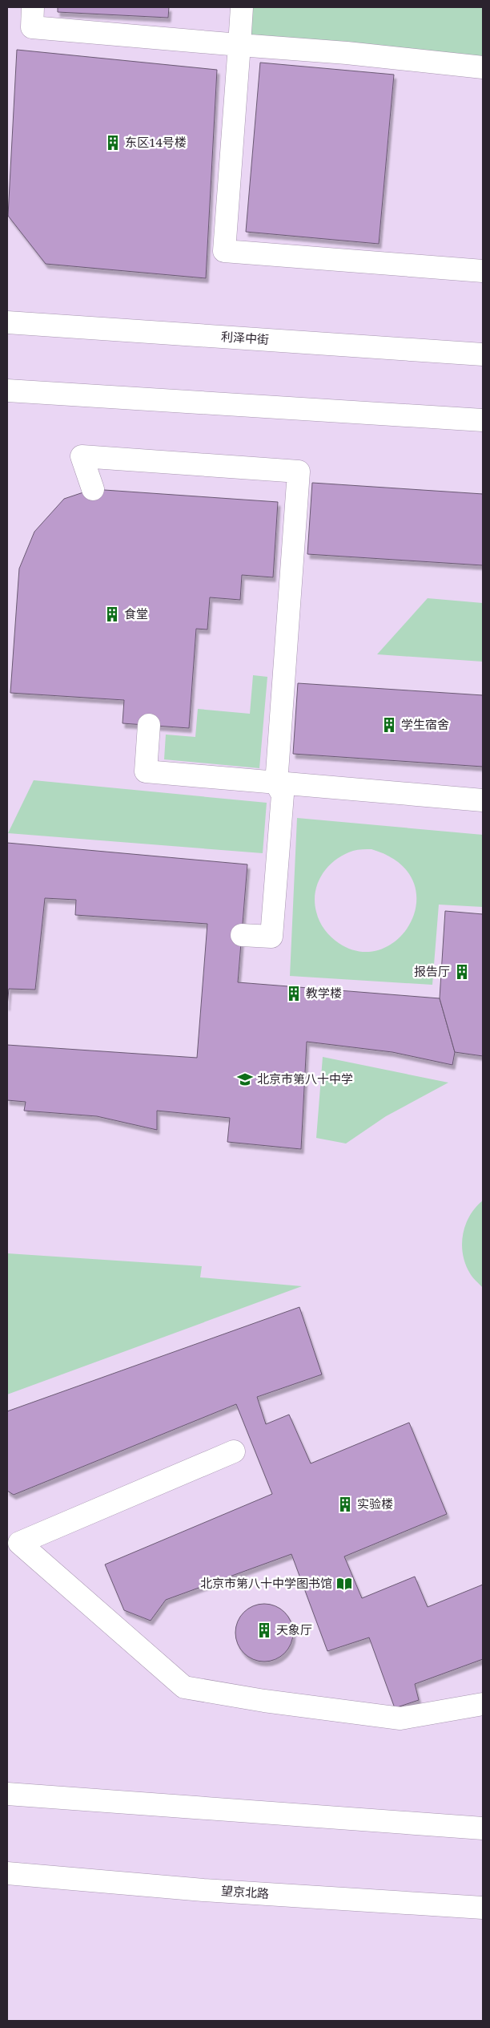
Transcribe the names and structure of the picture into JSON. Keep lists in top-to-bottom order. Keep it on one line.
{"streets":{"street":["利泽中街","望京北路"]},"places":{"building":["东区14号楼","食堂","学生宿舍","报告厅","教学楼","实验楼","天象厅"],"school or university":["北京市第八十中学"],"library":["北京市第八十中学图书馆"]}}
